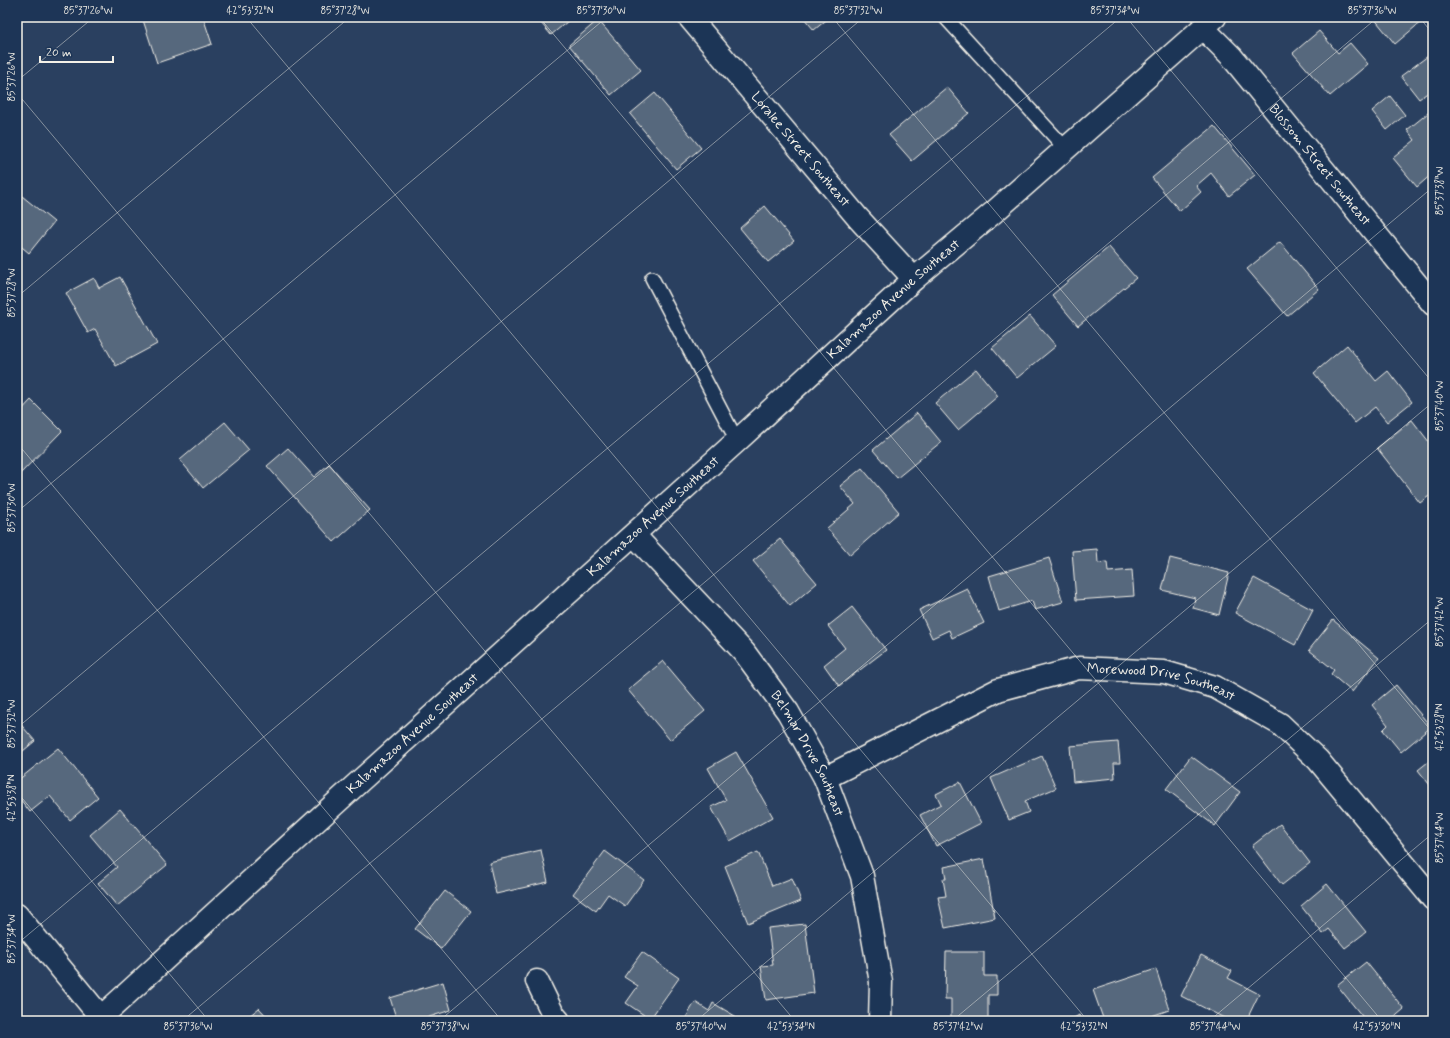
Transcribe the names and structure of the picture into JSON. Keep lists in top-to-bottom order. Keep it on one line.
{"streets":{"street":["Loralee Street Southeast","Blossom Street Southeast","Kalamazoo Avenue Southeast","Morewood Drive Southeast","Belmar Drive Southeast"]},"crossings":[["Loralee Street Southeast","Kalamazoo Avenue Southeast"],["Blossom Street Southeast","Kalamazoo Avenue Southeast"],["Kalamazoo Avenue Southeast","Belmar Drive Southeast"],["Morewood Drive Southeast","Belmar Drive Southeast"]],"scale_bar":"20 m","coordinates":["85°37'26\"W","42°53'32\"N","85°37'28\"W","85°37'30\"W","85°37'32\"W","85°37'34\"W","85°37'36\"W","85°37'38\"W","85°37'40\"W","85°37'42\"W","42°53'28\"N","42°53'38\"N","85°37'44\"W","42°53'34\"N","42°53'30\"N"]}
